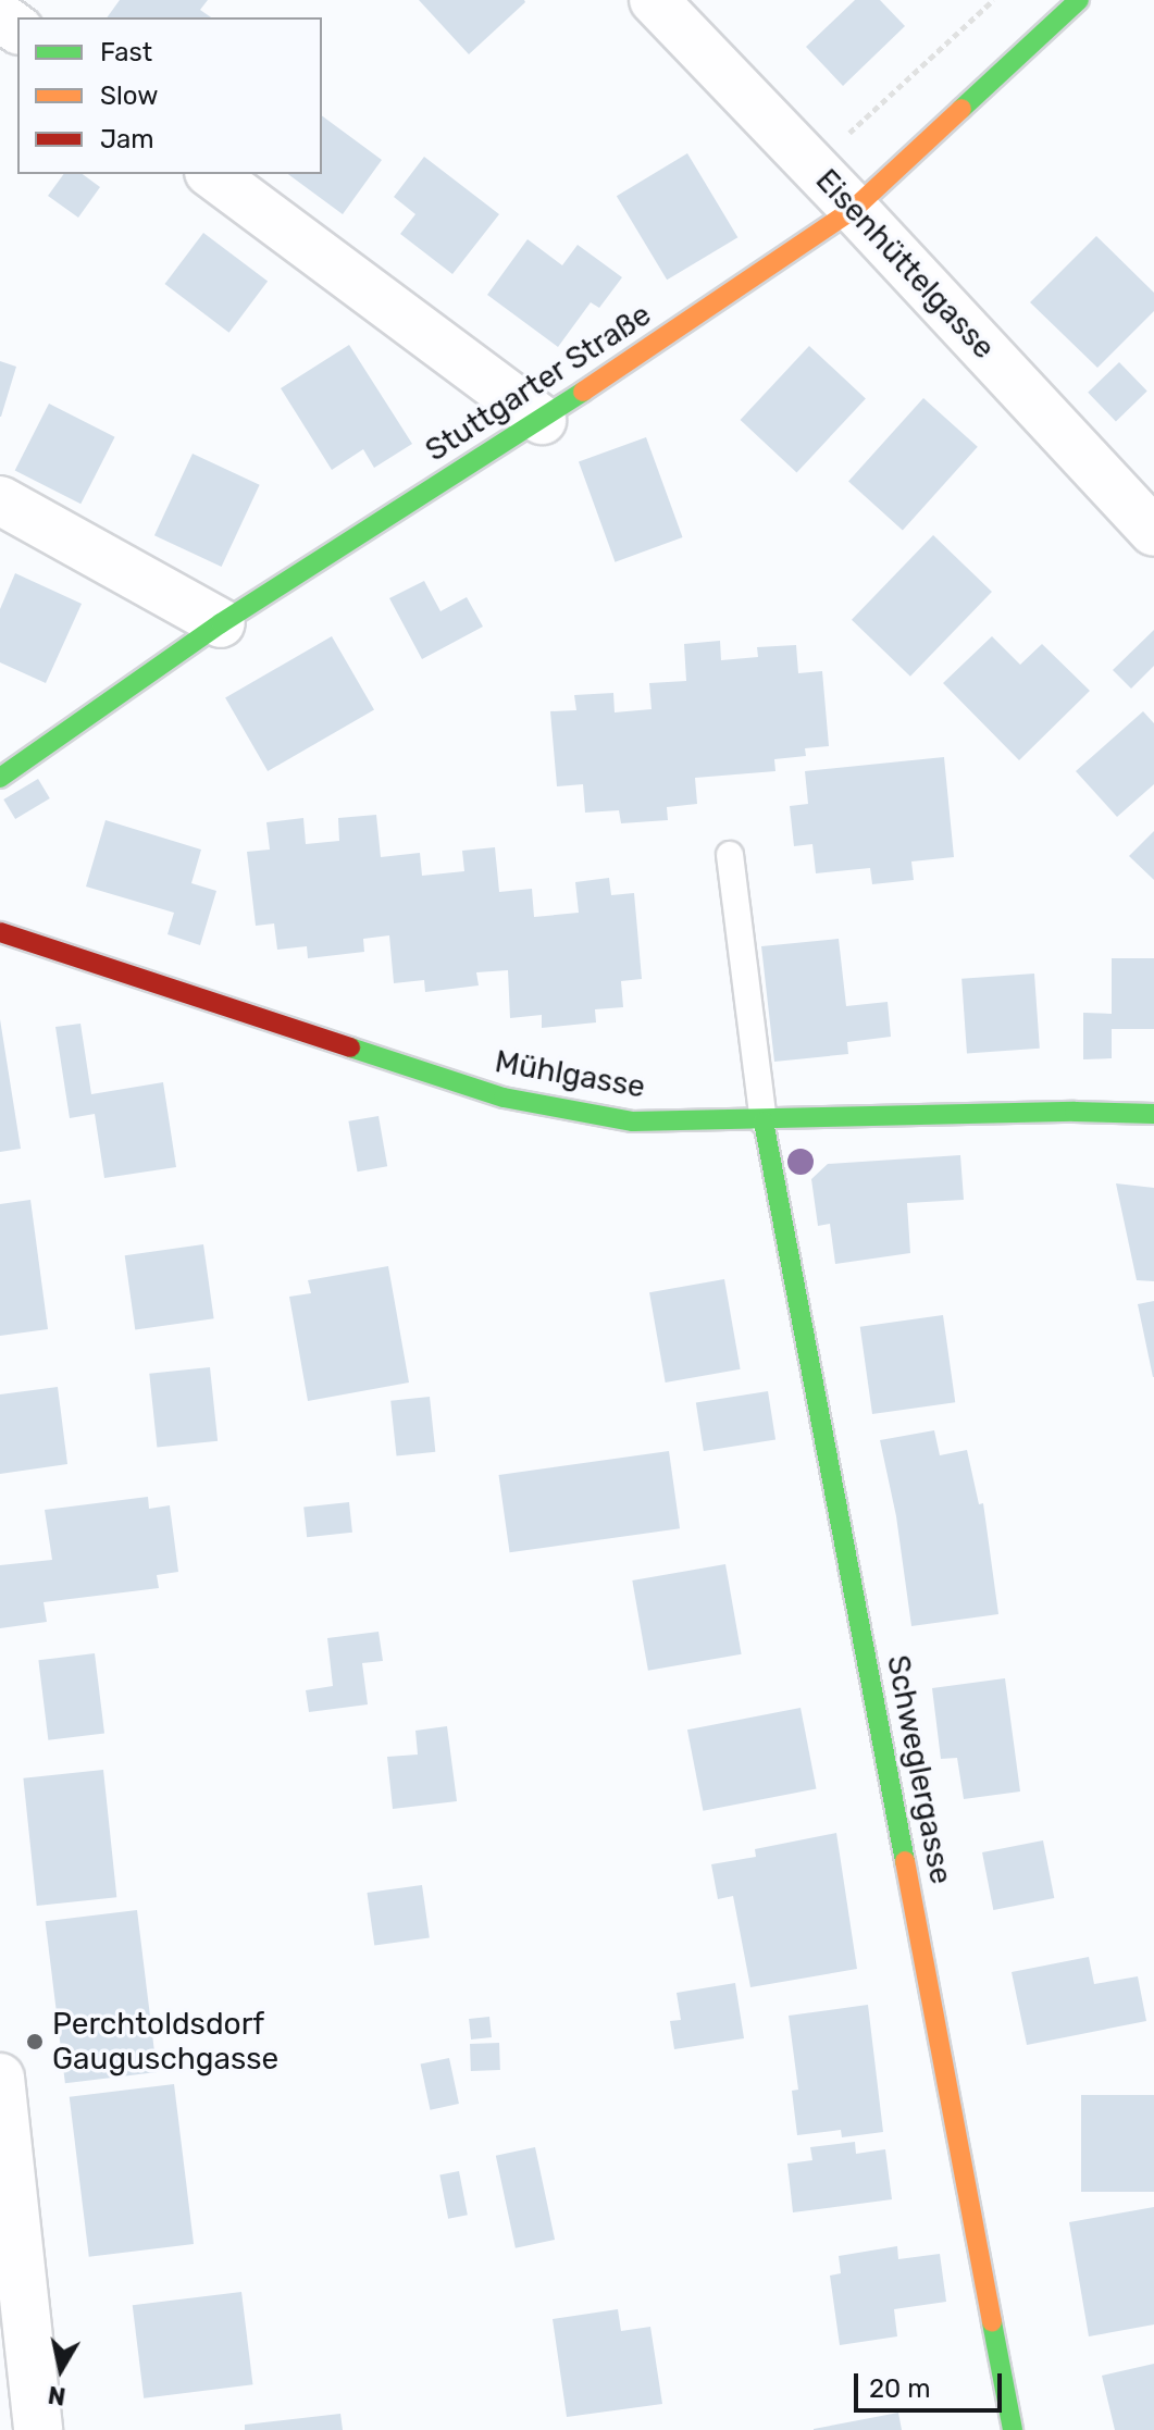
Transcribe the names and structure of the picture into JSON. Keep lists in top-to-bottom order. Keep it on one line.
{"streets":{"street":["Eisenhüttelgasse","Stuttgarter Straße","Mühlgasse","Schweglergasse"]},"crossings":[["Eisenhüttelgasse","Stuttgarter Straße"],["Mühlgasse","Schweglergasse"]],"places":["Perchtoldsdorf Gauguschgasse"],"legend":["Fast","Slow","Jam"],"scale_bar":"20 m","north":"bottom"}
